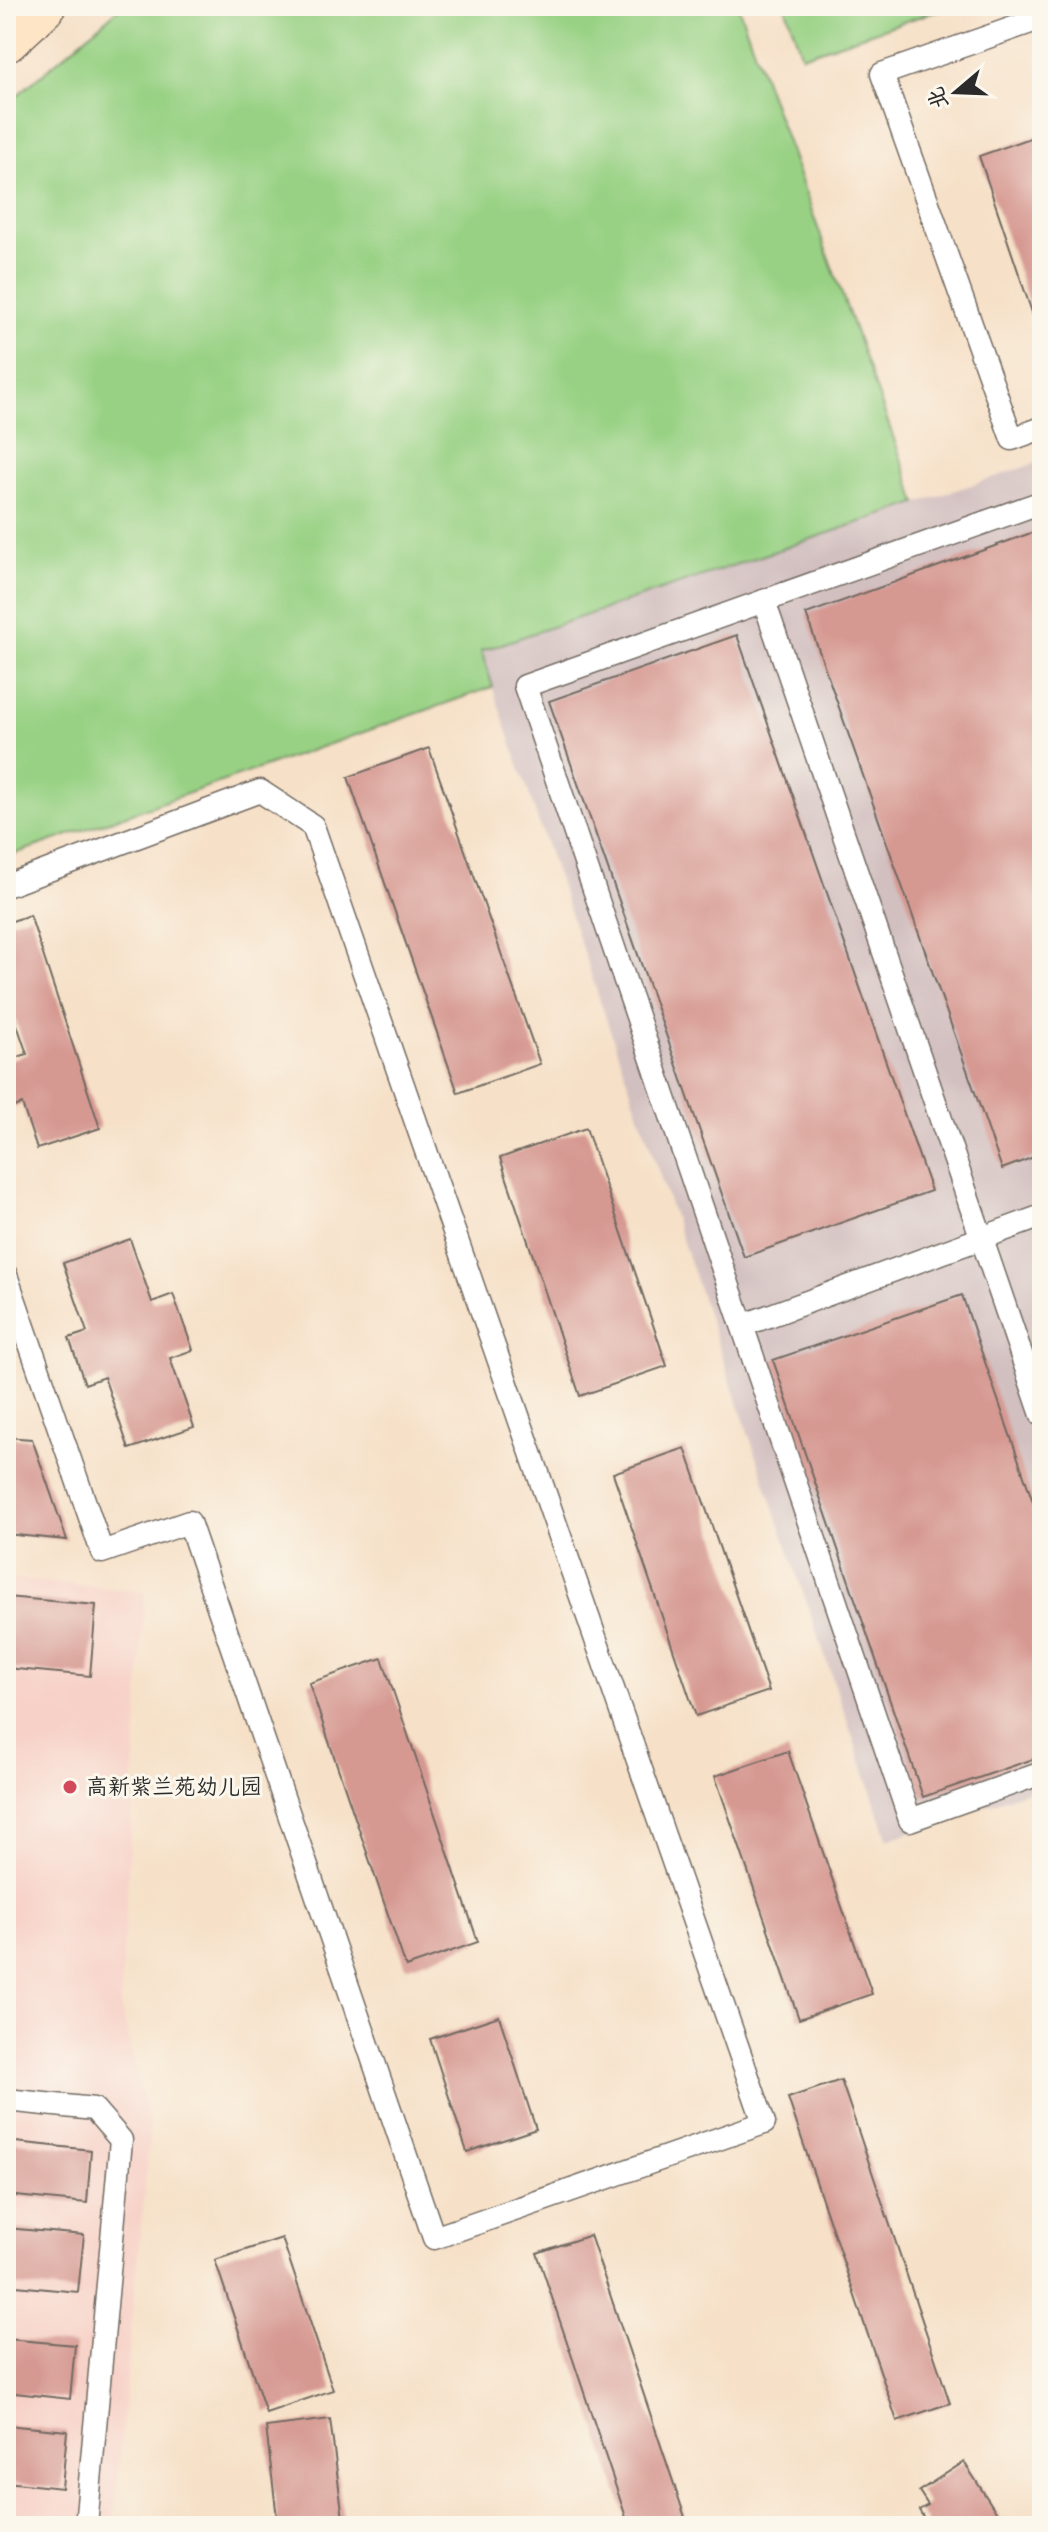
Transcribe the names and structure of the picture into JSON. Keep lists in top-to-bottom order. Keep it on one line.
{"places":["高新紫兰苑幼儿园"],"north":"left"}
